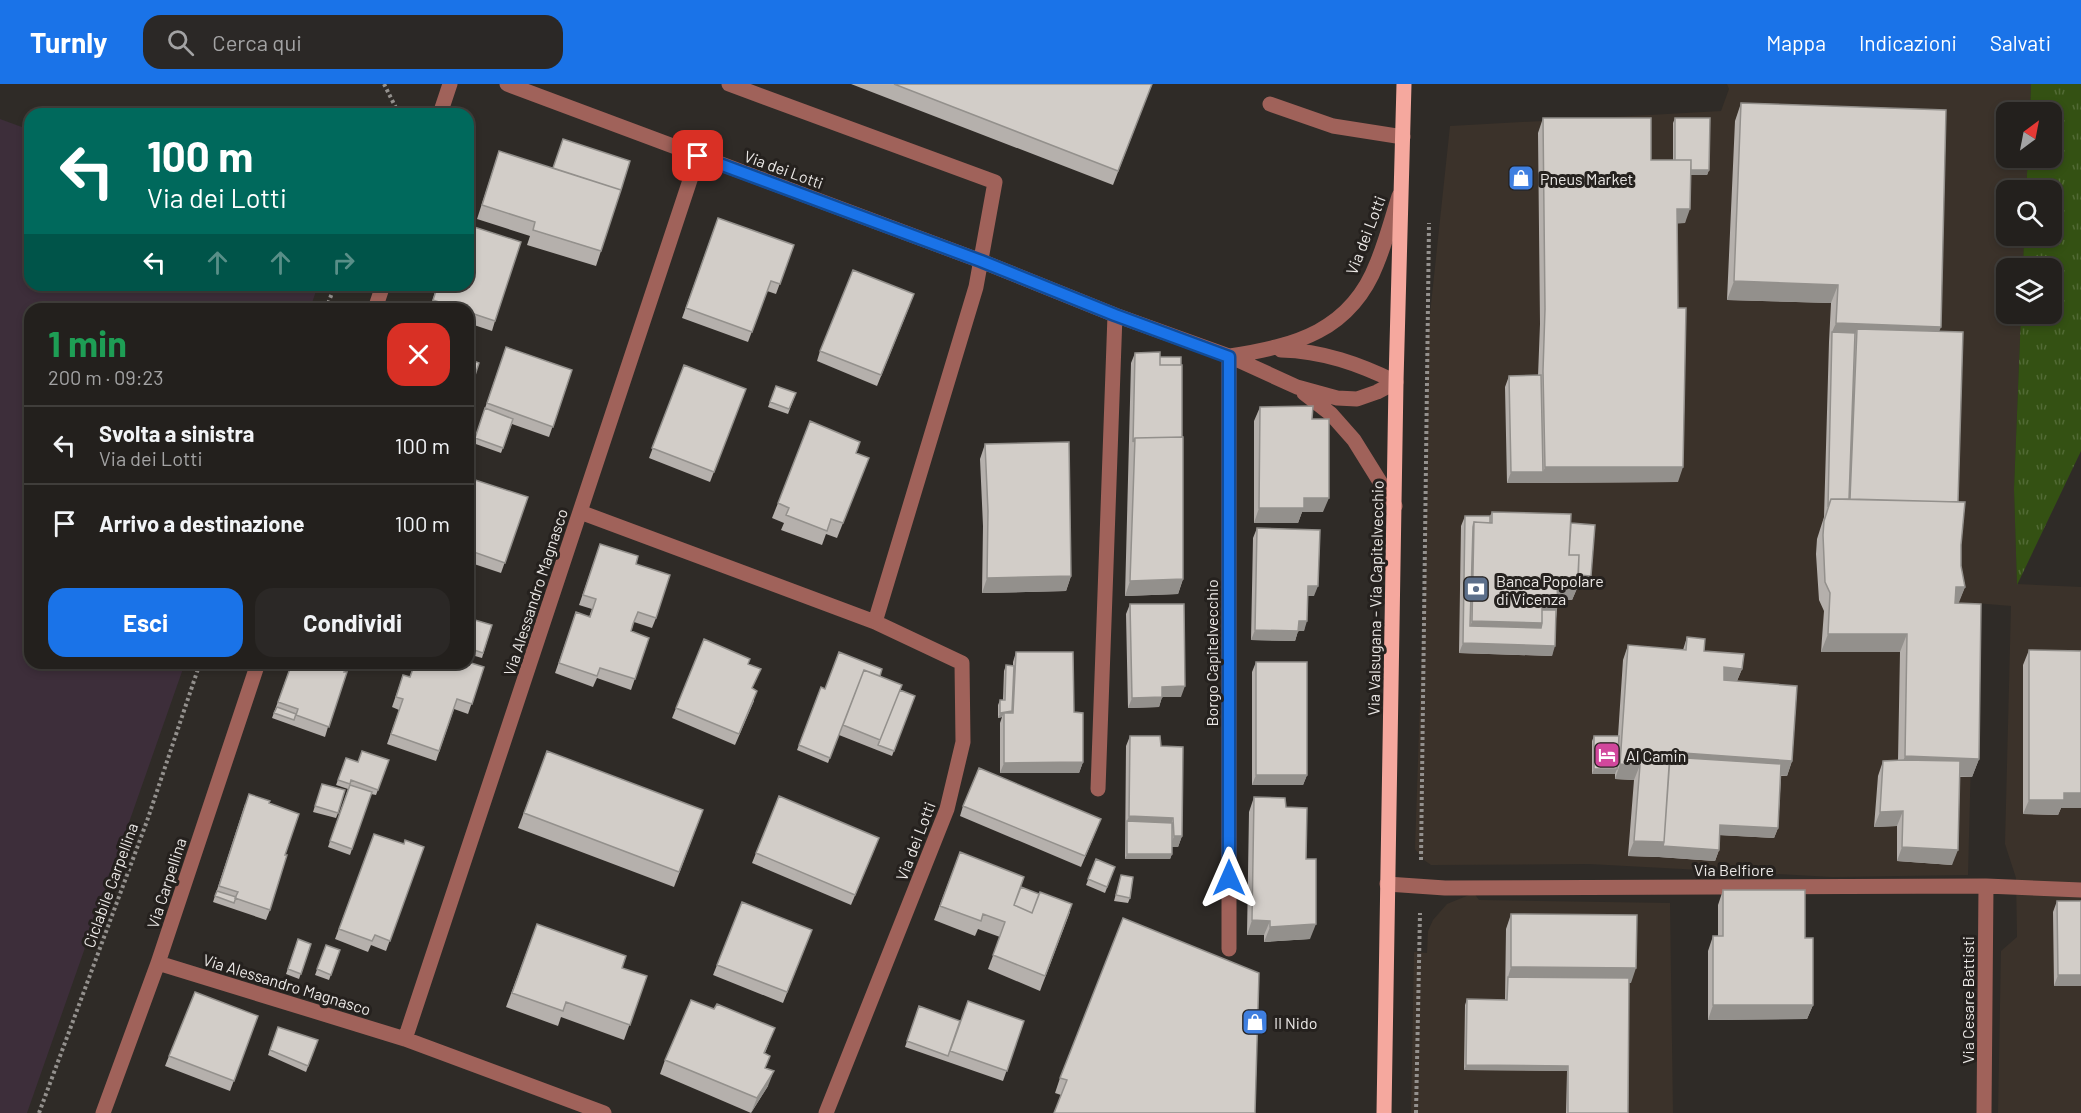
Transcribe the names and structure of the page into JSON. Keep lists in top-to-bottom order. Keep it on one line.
{"streets":{"main road":["Via Valsugana - Via Capitelvecchio"],"street":["Via dei Lotti","Via Alessandro Magnasco","Borgo Capitelvecchio","Via Belfiore","Via Carpellina","Via Cesare Battisti"],"path":["Ciclabile Carpellina"]},"crossings":[["Via dei Lotti","Via Alessandro Magnasco"],["Via dei Lotti","Via Valsugana - Via Capitelvecchio"],["Via dei Lotti","Borgo Capitelvecchio"],["Via Alessandro Magnasco","Via Carpellina"],["Via Valsugana - Via Capitelvecchio","Via Belfiore"],["Via Belfiore","Via Cesare Battisti"]],"places":{"shop":["Pneus Market","Il Nido"],"bank":["Banca Popolare di Vicenza"],"hotel":["Al Camin"]},"north":"top right","page":{"header":"Turnly","search":"Cerca qui","nav":["Mappa","Indicazioni","Salvati"],"turn":["100 m","Via dei Lotti"],"heading":["1 min","200 m · 09:23"],"list":[{"name":"Svolta a sinistra","note":"Via dei Lotti","value":"100 m"},{"name":"Arrivo a destinazione","value":"100 m"}],"buttons":["Esci","Condividi"]}}
